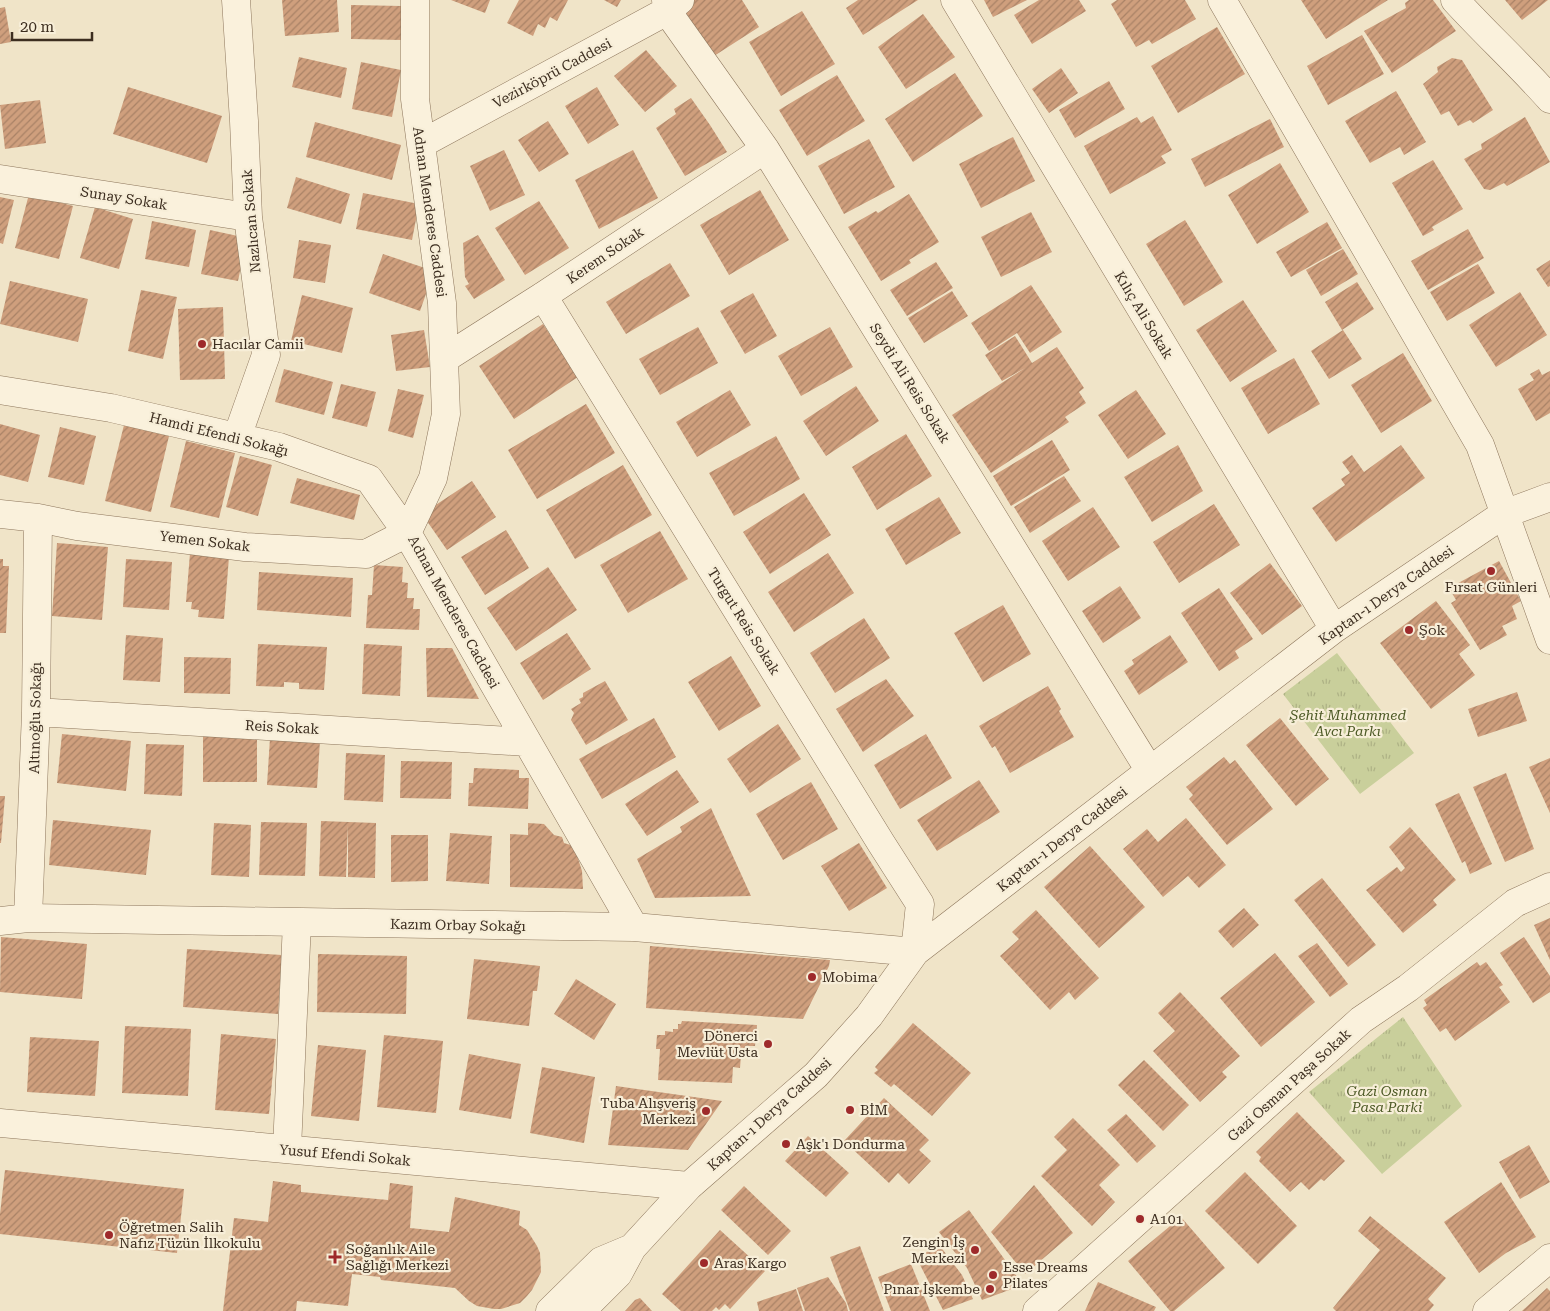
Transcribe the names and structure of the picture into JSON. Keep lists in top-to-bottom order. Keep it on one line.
{"streets":{"street":["Vezirköprü Caddesi","Sunay Sokak","Adnan Menderes Caddesi","Nazlıcan Sokak","Kerem Sokak","Kılıç Ali Sokak","Seydi Ali Reis Sokak","Hamdi Efendi Sokağı","Yemen Sokak","Kaptan-ı Derya Caddesi","Turgut Reis Sokak","Altınoğlu Sokağı","Reis Sokak","Kazım Orbay Sokağı","Gazi Osman Paşa Sokak","Yusuf Efendi Sokak"]},"crossings":[["Vezirköprü Caddesi","Adnan Menderes Caddesi"],["Vezirköprü Caddesi","Seydi Ali Reis Sokak"],["Sunay Sokak","Nazlıcan Sokak"],["Adnan Menderes Caddesi","Kerem Sokak"],["Adnan Menderes Caddesi","Hamdi Efendi Sokağı"],["Adnan Menderes Caddesi","Yemen Sokak"],["Adnan Menderes Caddesi","Reis Sokak"],["Adnan Menderes Caddesi","Kazım Orbay Sokağı"],["Nazlıcan Sokak","Hamdi Efendi Sokağı"],["Kerem Sokak","Seydi Ali Reis Sokak"],["Kerem Sokak","Turgut Reis Sokak"],["Kılıç Ali Sokak","Kaptan-ı Derya Caddesi"],["Seydi Ali Reis Sokak","Kaptan-ı Derya Caddesi"],["Hamdi Efendi Sokağı","Yemen Sokak"],["Yemen Sokak","Altınoğlu Sokağı"],["Kaptan-ı Derya Caddesi","Turgut Reis Sokak"],["Kaptan-ı Derya Caddesi","Kazım Orbay Sokağı"],["Kaptan-ı Derya Caddesi","Yusuf Efendi Sokak"],["Turgut Reis Sokak","Kazım Orbay Sokağı"],["Altınoğlu Sokağı","Reis Sokak"],["Altınoğlu Sokağı","Kazım Orbay Sokağı"]],"parks":["Şehit Muhammed Avcı Parkı","Gazi Osman Pasa Parki"],"places":{"other":["Hacılar Camii","Fırsat Günleri","Şok","Mobima","Dönerci Mevlüt Usta","BİM","Tuba Alışveriş Merkezi","Aşk'ı Dondurma","A101","Öğretmen Salih Nafız Tüzün İlkokulu","Zengin İş Merkezi","Aras Kargo","Esse Dreams Pilates","Pınar İşkembe"],"health":["Soğanlık Aile Sağlığı Merkezi"]},"scale_bar":"20 m"}
